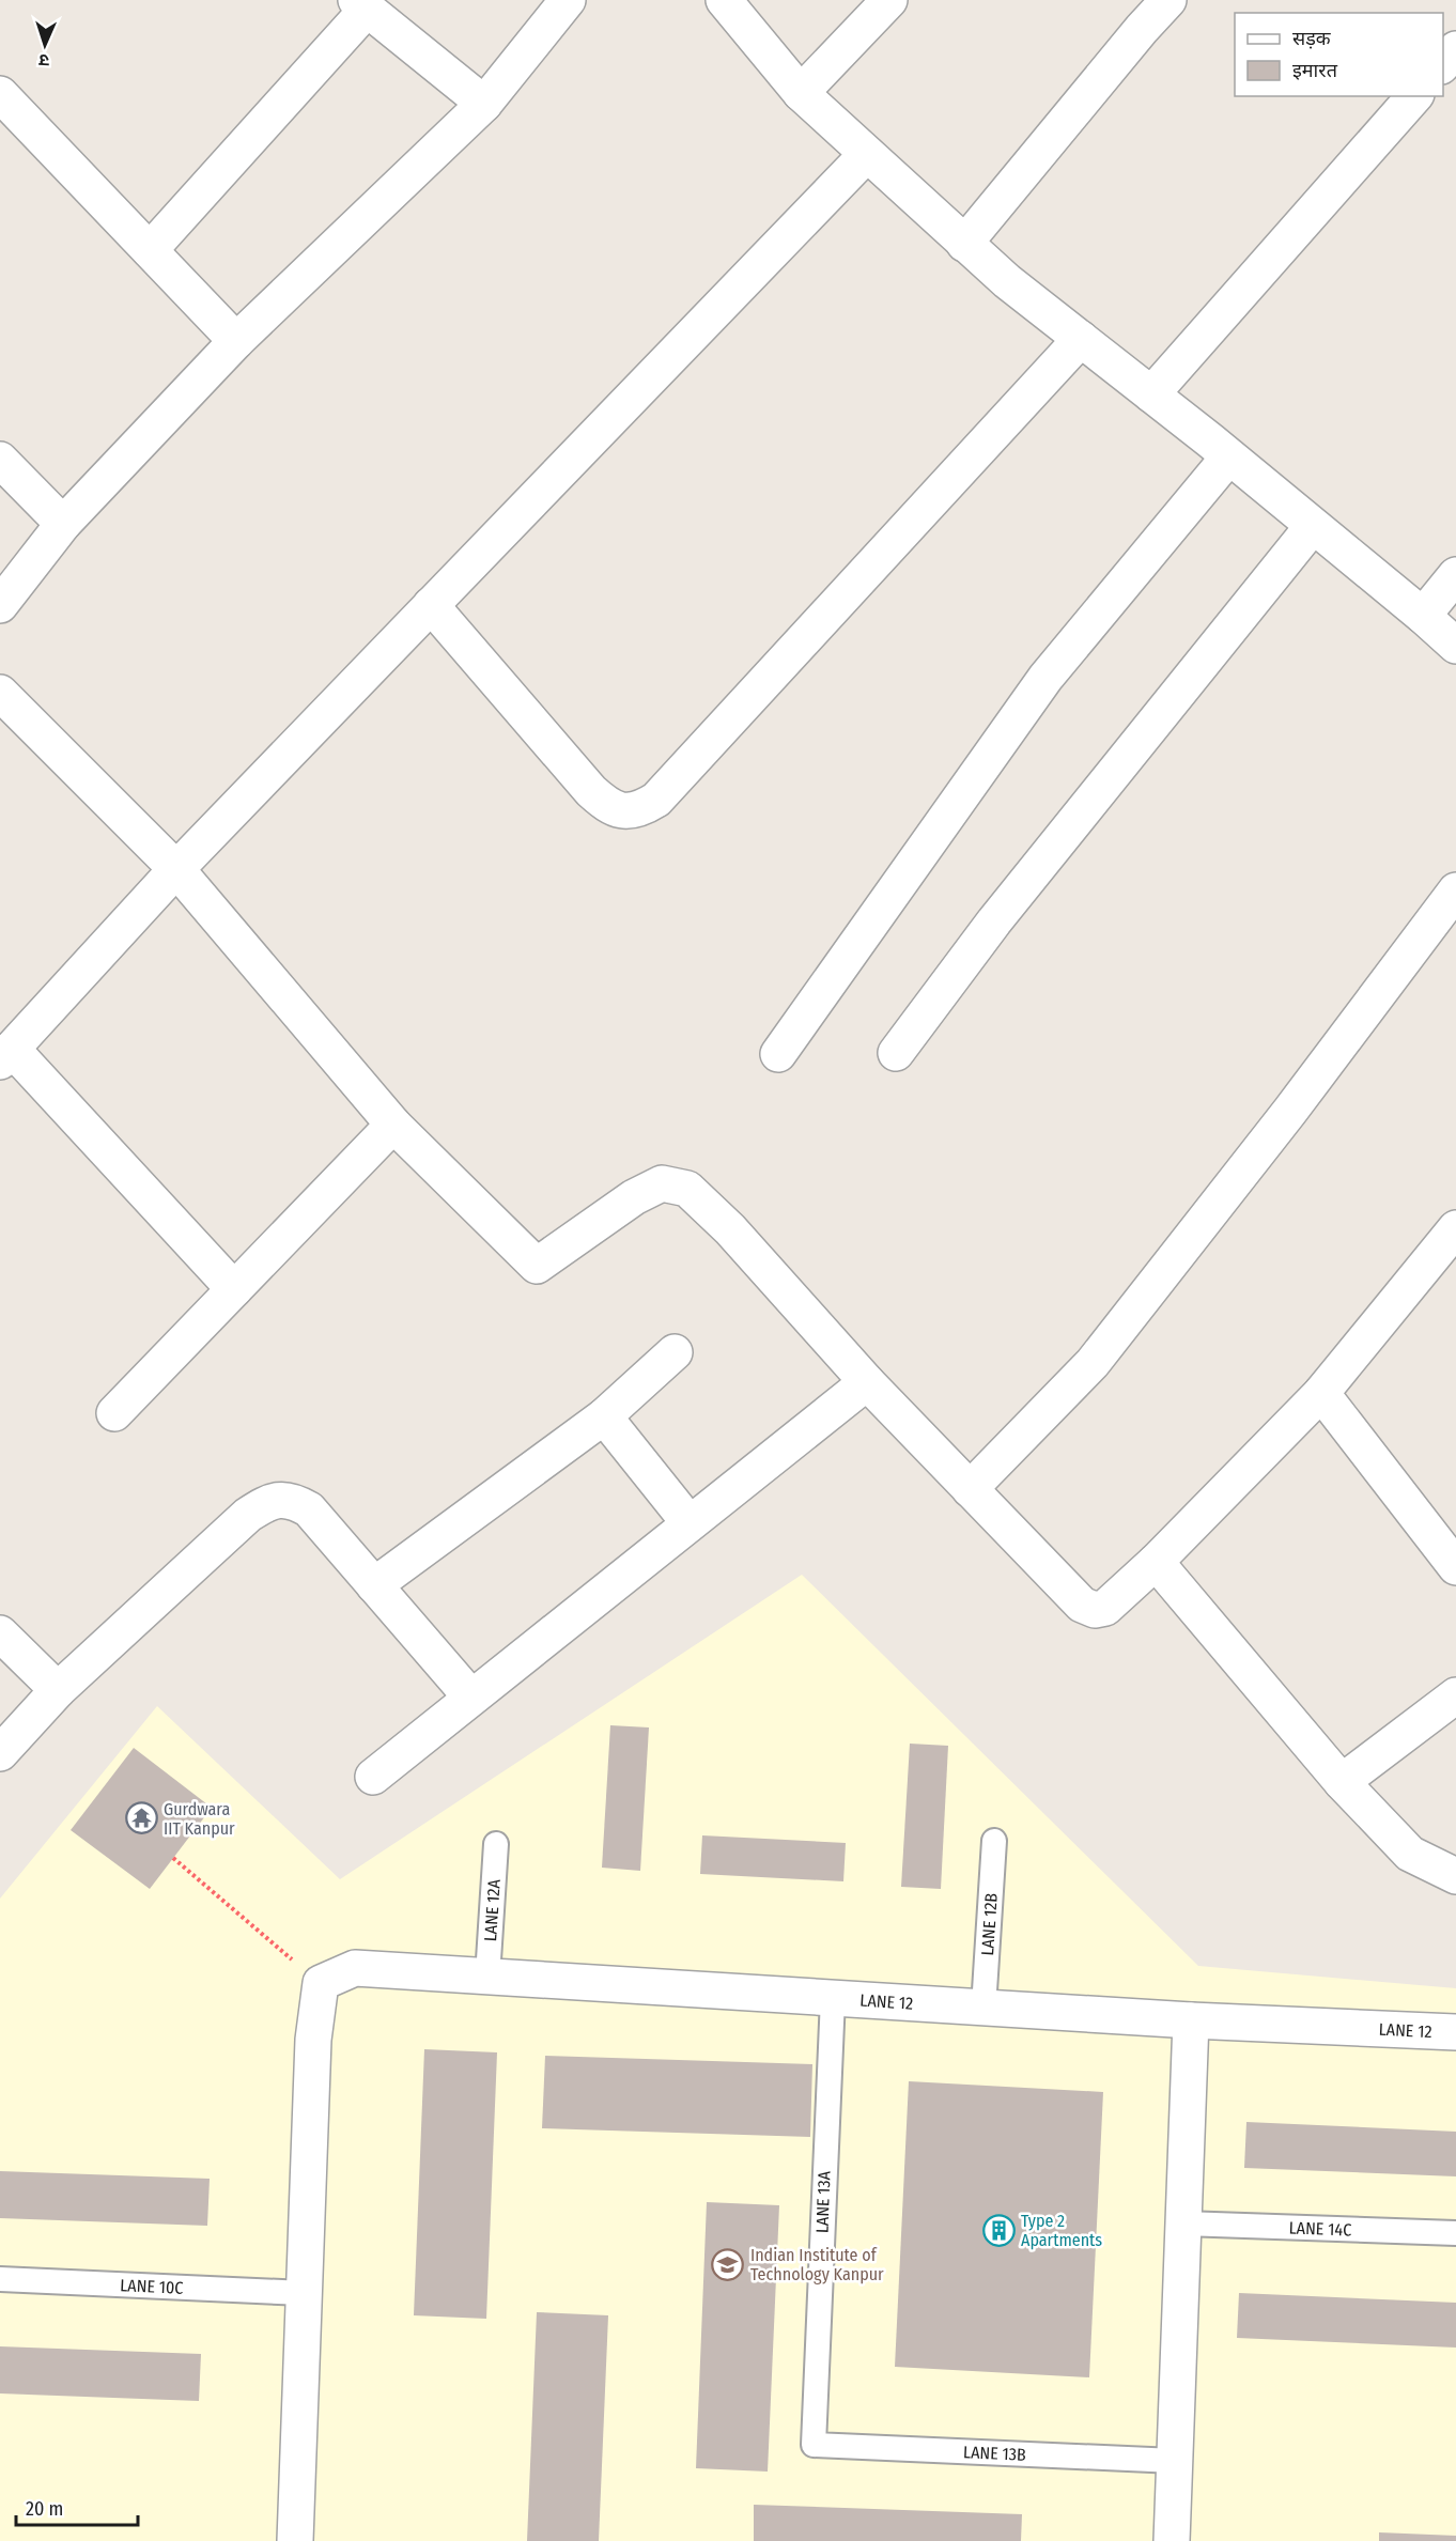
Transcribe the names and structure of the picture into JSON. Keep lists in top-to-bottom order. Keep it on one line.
{"streets":{"street":["LANE 12"],"lane":["LANE 12A","LANE 12B","LANE 13A","LANE 14C","LANE 10C","LANE 13B"]},"crossings":[["LANE 12A","LANE 12"],["LANE 12B","LANE 12"],["LANE 12","LANE 13A"],["LANE 13A","LANE 13B"]],"places":{"temple":["Gurdwara IIT Kanpur"],"building":["Type 2 Apartments"],"school or university":["Indian Institute of Technology Kanpur"]},"legend":["सड़क","इमारत"],"scale_bar":"20 m","north":"bottom"}
